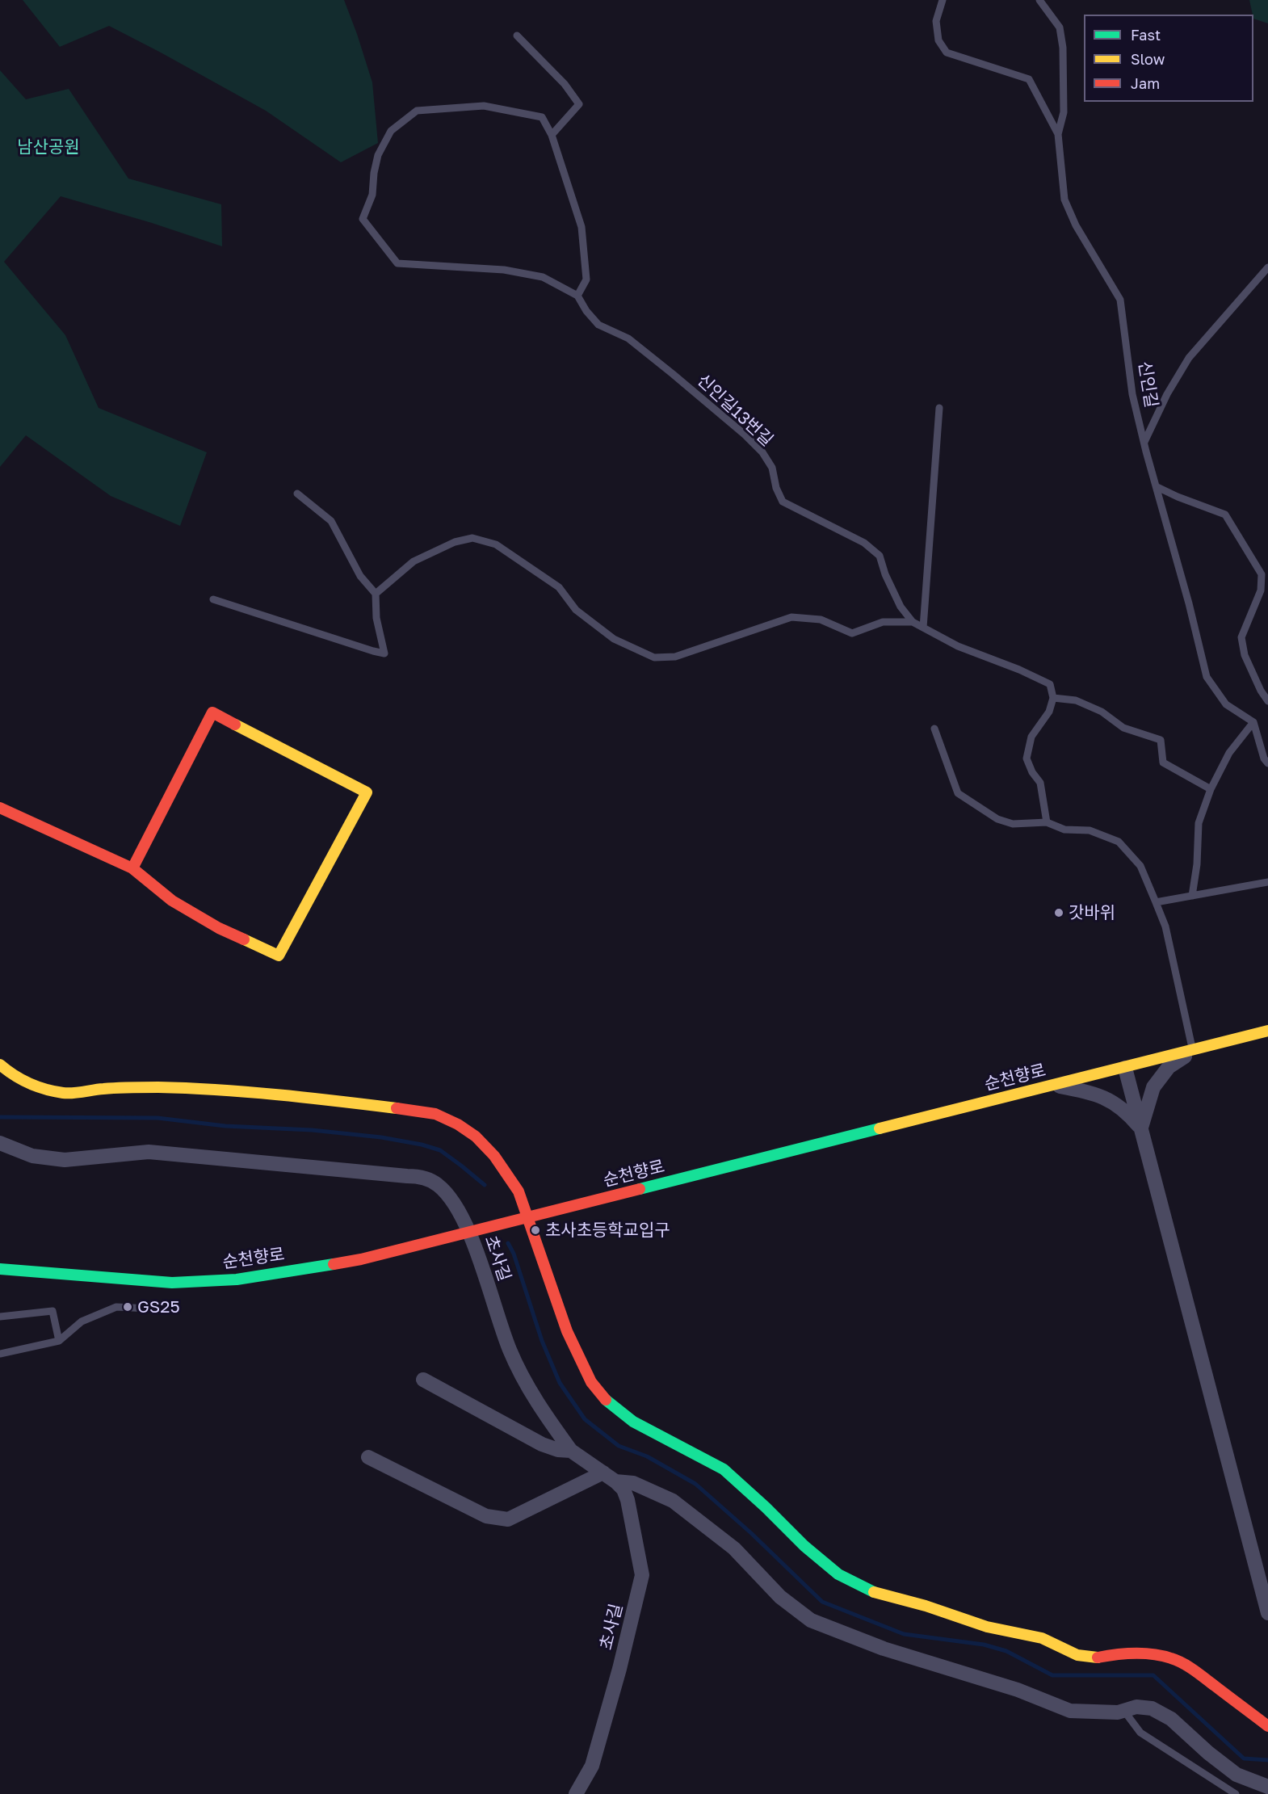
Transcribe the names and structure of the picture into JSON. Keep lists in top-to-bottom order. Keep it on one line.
{"streets":{"street":["순천향로","초사길"],"lane":["신인길","신인길13번길"]},"crossings":[["순천향로","초사길"]],"parks":["남산공원"],"places":["갓바위","초사초등학교입구","GS25"],"legend":["Fast","Slow","Jam"]}
